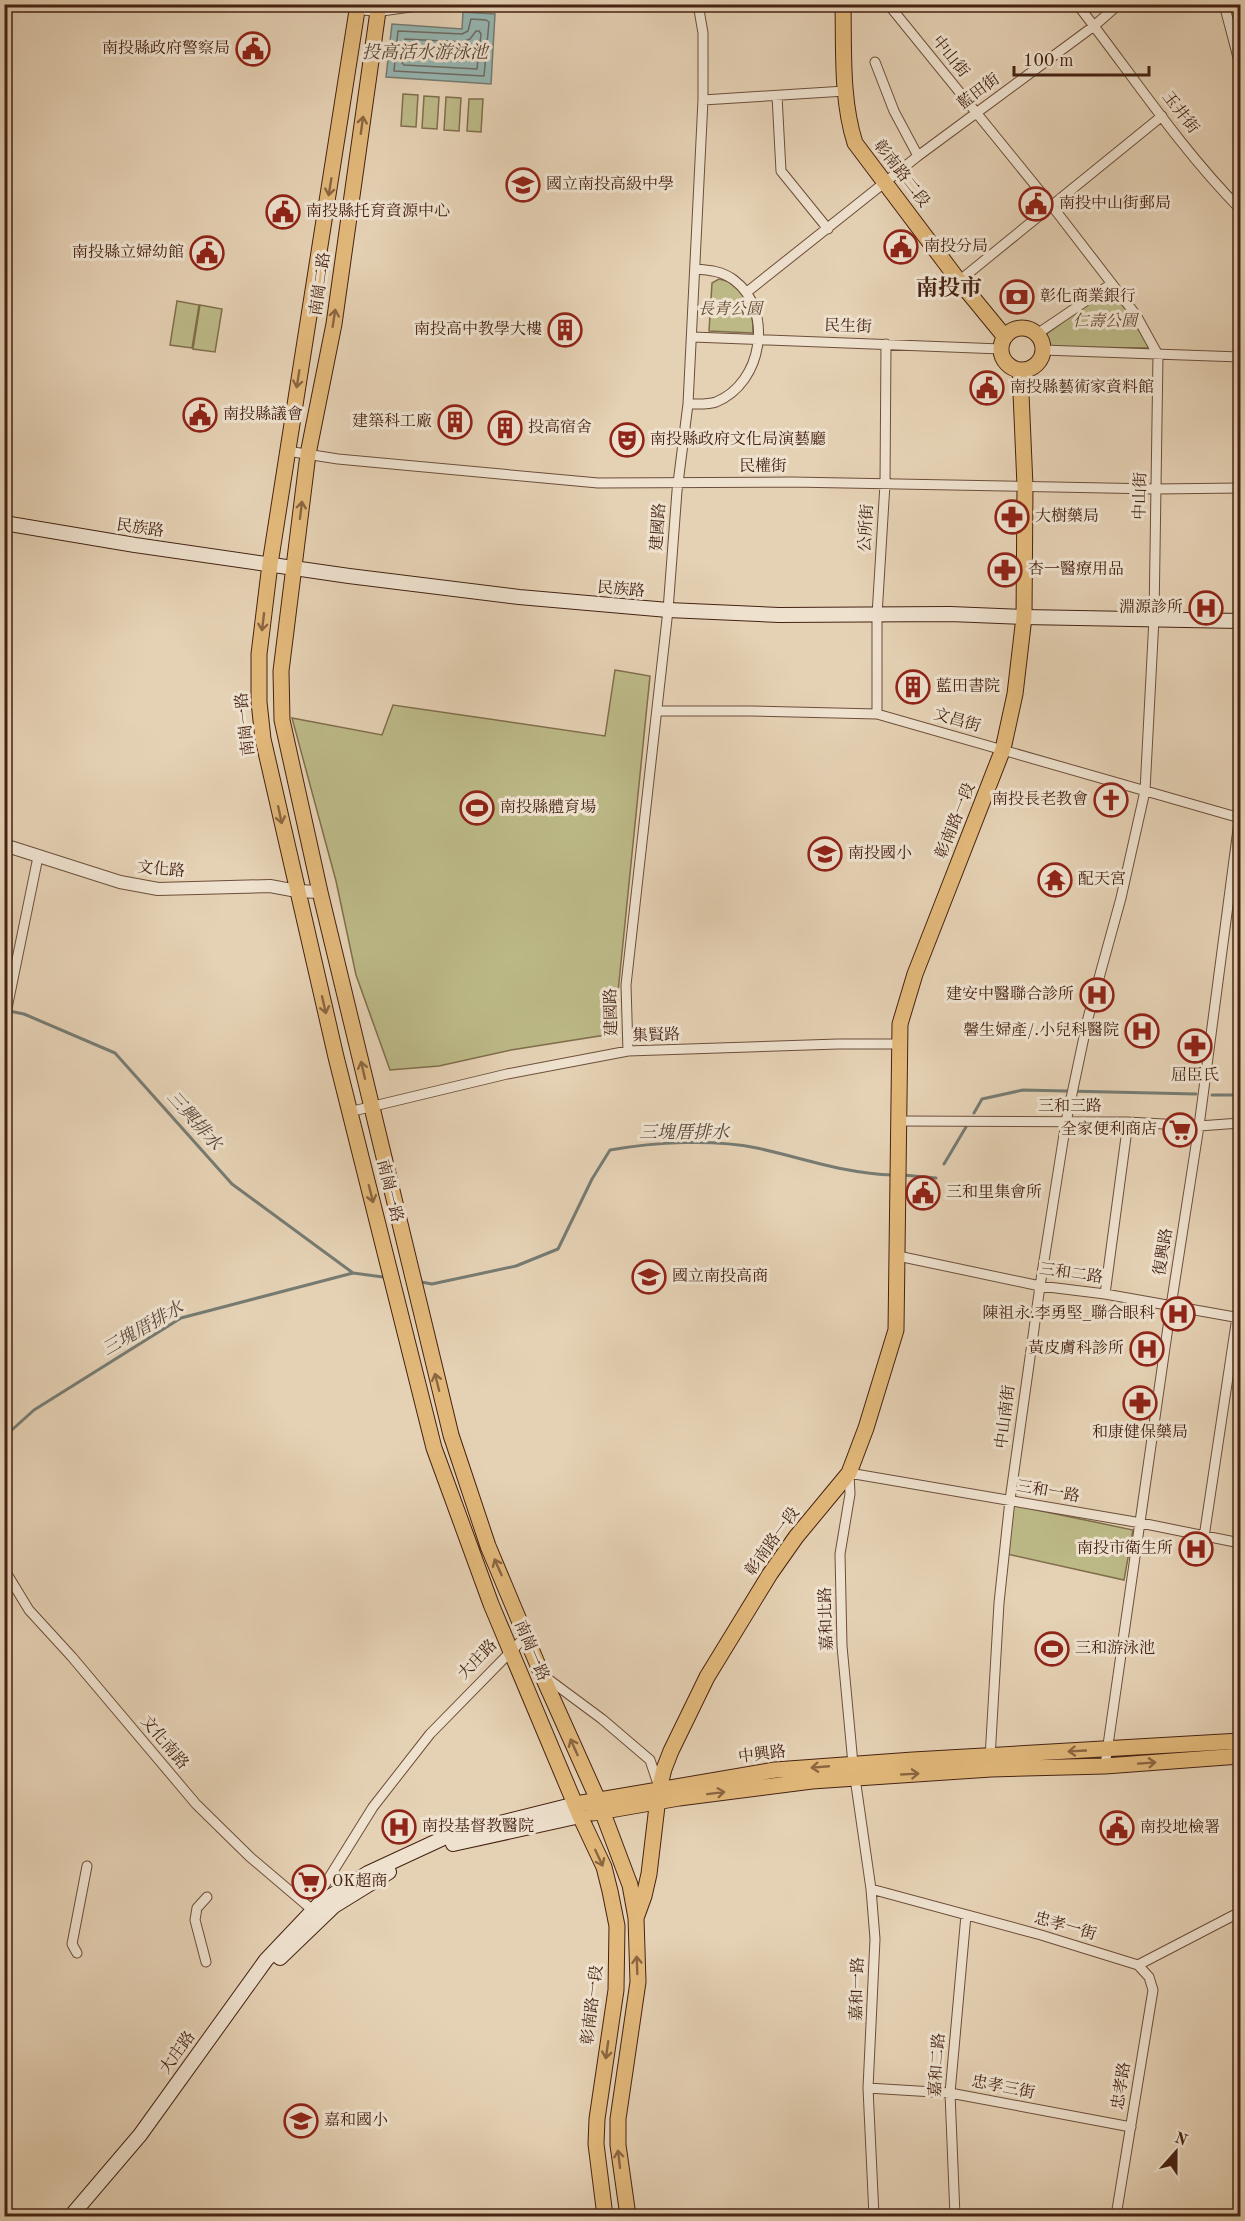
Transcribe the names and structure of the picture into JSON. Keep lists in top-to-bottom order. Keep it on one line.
{"streets":{"main road":["彰南路二段","南崗二路","民族路","南崗一路","彰南路一段","大庄路","中興路"],"street":["中山街","藍田街","玉井街","民生街","民權街","建國路","公所街","文昌街","文化路","集賢路","三和三路","復興路","三和二路","中山南街","三和一路","嘉和北路","文化南路","忠孝一街","嘉和一路","嘉和二路","忠孝路","忠孝三街"]},"crossings":[["中山街","藍田街"],["中山街","民權街"],["中山街","民族路"],["中山街","文昌街"],["中山街","中山南街"],["藍田街","玉井街"],["藍田街","彰南路二段"],["彰南路二段","民生街"],["南崗二路","民權街"],["南崗二路","民族路"],["南崗二路","南崗一路"],["民生街","建國路"],["民生街","公所街"],["民權街","建國路"],["民權街","公所街"],["民權街","彰南路一段"],["建國路","民族路"],["建國路","文昌街"],["建國路","集賢路"],["公所街","民族路"],["公所街","文昌街"],["民族路","南崗一路"],["民族路","彰南路一段"],["文昌街","彰南路一段"],["文昌街","復興路"],["南崗一路","彰南路一段"],["南崗一路","文化路"],["南崗一路","集賢路"],["南崗一路","大庄路"],["南崗一路","中興路"],["彰南路一段","集賢路"],["彰南路一段","三和三路"],["彰南路一段","三和二路"],["彰南路一段","三和一路"],["彰南路一段","嘉和北路"],["彰南路一段","中興路"],["三和三路","復興路"],["三和三路","中山南街"],["復興路","三和二路"],["復興路","三和一路"],["復興路","中興路"],["三和二路","中山南街"],["中山南街","三和一路"],["中山南街","中興路"],["三和一路","嘉和北路"],["嘉和北路","中興路"],["嘉和北路","嘉和一路"],["大庄路","文化南路"],["大庄路","中興路"],["文化南路","中興路"],["中興路","嘉和一路"],["忠孝一街","嘉和一路"],["忠孝一街","嘉和二路"],["忠孝一街","忠孝路"],["嘉和一路","忠孝三街"],["嘉和二路","忠孝三街"],["忠孝路","忠孝三街"]],"districts":["南投市"],"water":["投高活水游泳池","三興排水","三塊厝排水"],"parks":["長青公園","仁壽公園"],"places":{"public building":["南投縣政府警察局","南投中山街郵局","南投縣托育資源中心","南投分局","南投縣立婦幼館","南投縣藝術家資料館","南投縣議會","三和里集會所","南投地檢署"],"school or university":["國立南投高級中學","南投國小","國立南投高商","嘉和國小"],"bank":["彰化商業銀行"],"building":["南投高中教學大樓","建築科工廠","投高宿舍","藍田書院"],"theatre":["南投縣政府文化局演藝廳"],"pharmacy":["大樹藥局","杏一醫療用品","屈臣氏","和康健保藥局"],"hospital":["淵源診所","建安中醫聯合診所","馨生婦產/.小兒科醫院","陳祖永.李勇堅_聯合眼科","黃皮膚科診所","南投市衛生所","南投基督教醫院"],"church":["南投長老教會"],"sports":["南投縣體育場","三和游泳池"],"temple":["配天宮"],"supermarket":["全家便利商店","OK超商"]},"scale_bar":"100 m","north":"top"}
